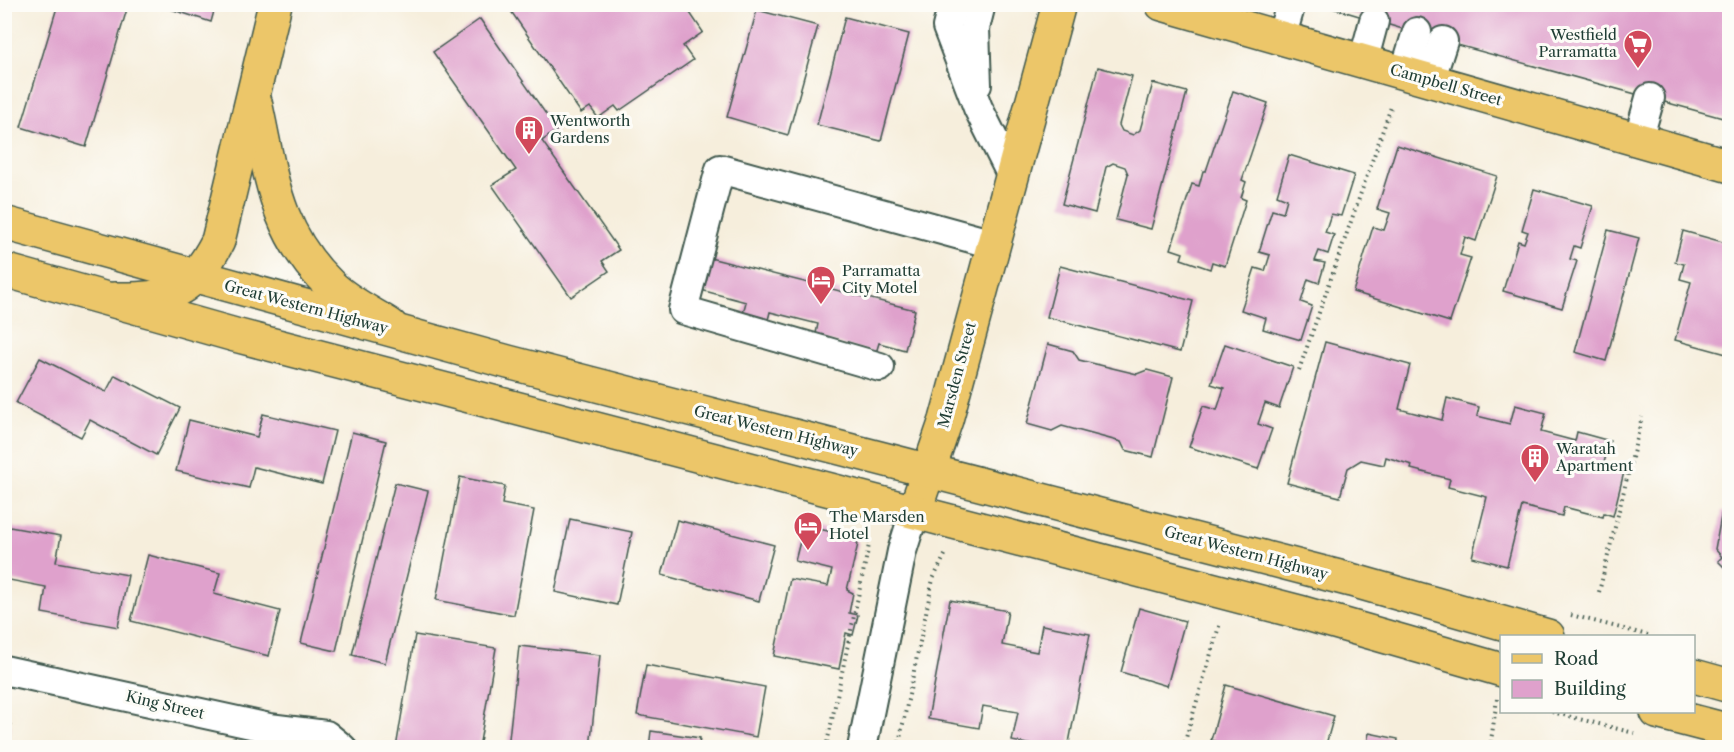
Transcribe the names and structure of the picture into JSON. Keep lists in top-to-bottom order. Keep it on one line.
{"streets":{"main road":["Campbell Street","Great Western Highway","Marsden Street"],"street":["King Street"]},"crossings":[["Great Western Highway","Marsden Street"]],"places":{"supermarket":["Westfield Parramatta"],"building":["Wentworth Gardens","Waratah Apartment"],"hotel":["Parramatta City Motel","The Marsden Hotel"]},"legend":["Road","Building"]}
